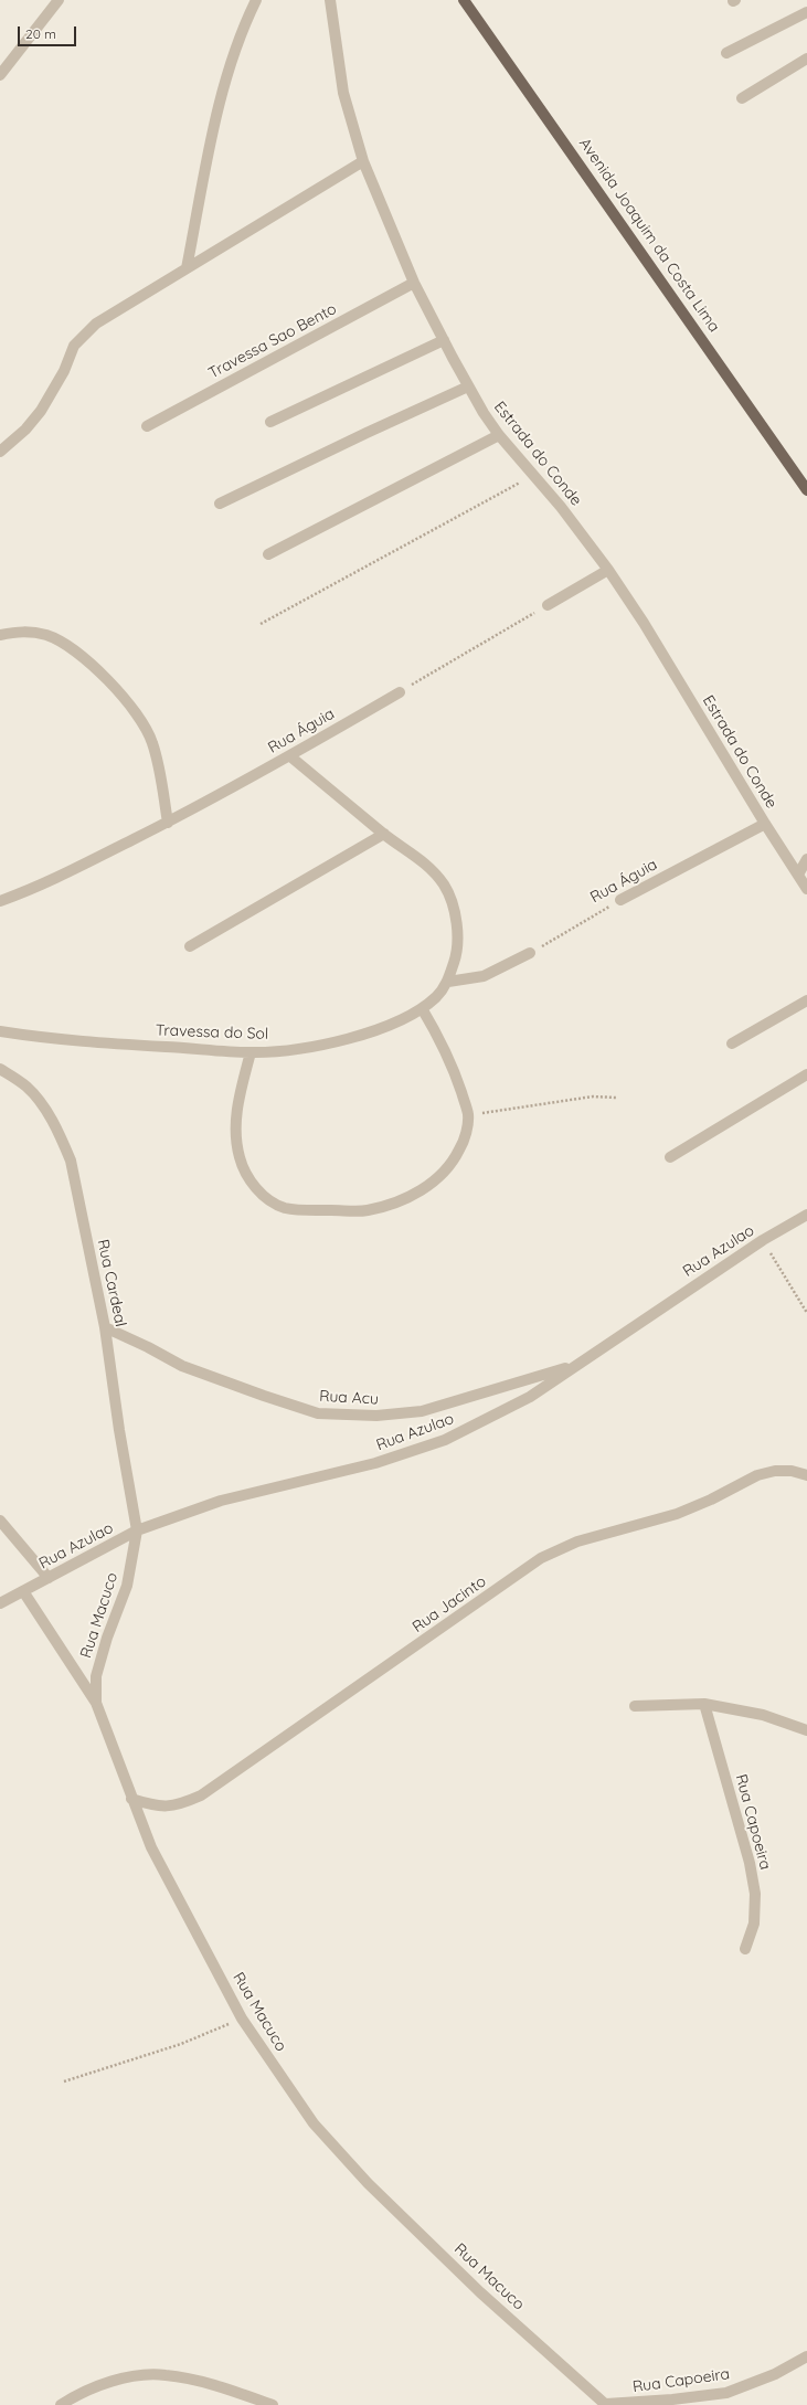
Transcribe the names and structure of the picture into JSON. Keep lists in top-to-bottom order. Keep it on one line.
{"streets":{"main road":["Avenida Joaquim da Costa Lima"],"street":["Travessa Sao Bento","Estrada do Conde","Rua Águia","Travessa do Sol","Rua Azulao","Rua Cardeal","Rua Acu","Rua Jacinto","Rua Macuco","Rua Capoeira"]},"crossings":[["Travessa Sao Bento","Estrada do Conde"],["Estrada do Conde","Rua Águia"],["Rua Águia","Travessa do Sol"],["Rua Azulao","Rua Cardeal"],["Rua Azulao","Rua Acu"],["Rua Azulao","Rua Macuco"],["Rua Cardeal","Rua Acu"],["Rua Cardeal","Rua Macuco"],["Rua Jacinto","Rua Macuco"],["Rua Macuco","Rua Capoeira"]],"scale_bar":"20 m"}
